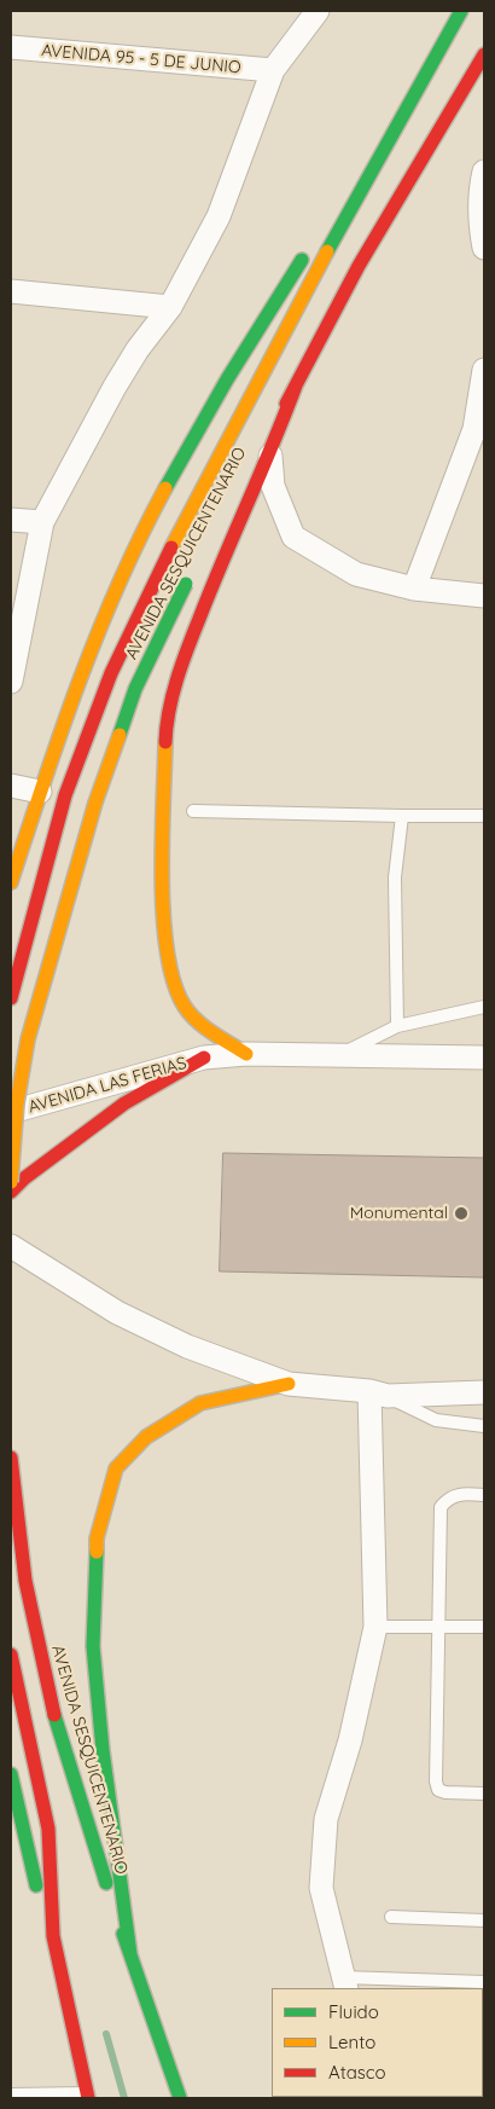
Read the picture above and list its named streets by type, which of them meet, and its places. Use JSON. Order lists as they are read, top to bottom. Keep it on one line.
{"streets":{"main road":["AVENIDA SESQUICENTENARIO"],"street":["AVENIDA 95 - 5 DE JUNIO","AVENIDA LAS FERIAS"]},"places":["Monumental"],"legend":["Fluido","Lento","Atasco"]}
